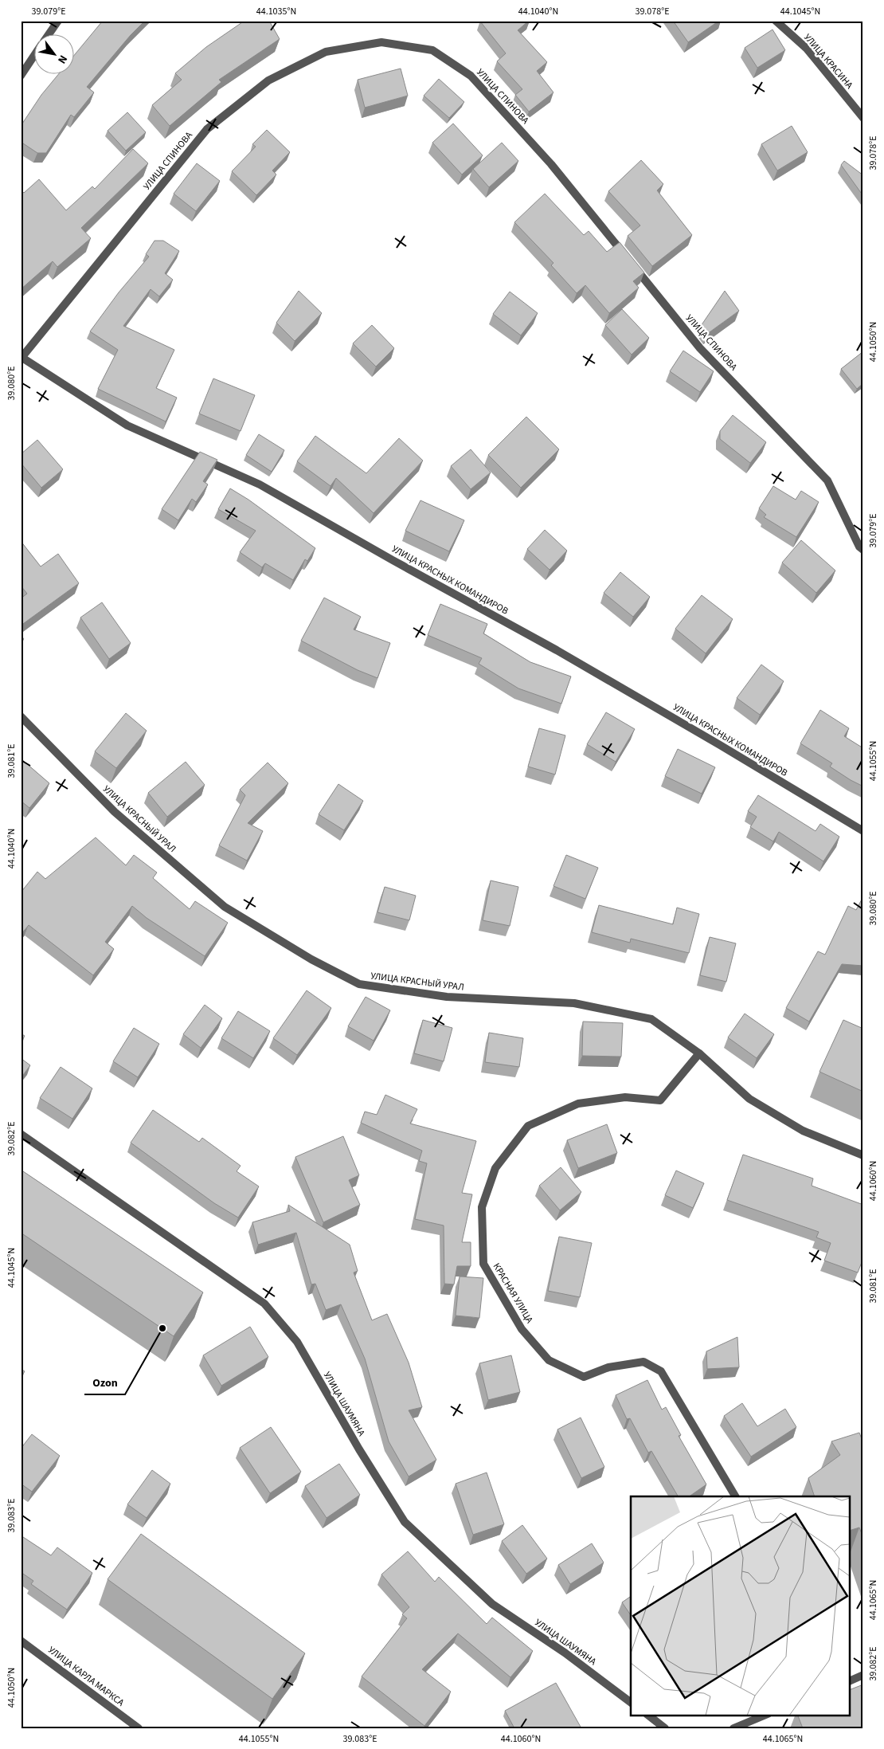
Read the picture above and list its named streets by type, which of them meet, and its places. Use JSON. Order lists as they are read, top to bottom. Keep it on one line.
{"streets":{"street":["УЛИЦА КРАСИНА","УЛИЦА СПИНОВА","УЛИЦА КРАСНЫХ КОМАНДИРОВ","УЛИЦА КРАСНЫЙ УРАЛ","КРАСНАЯ УЛИЦА","УЛИЦА ШАУМЯНА","УЛИЦА КАРЛА МАРКСА"]},"crossings":[["УЛИЦА СПИНОВА","УЛИЦА КРАСНЫХ КОМАНДИРОВ"],["УЛИЦА КРАСНЫЙ УРАЛ","КРАСНАЯ УЛИЦА"]],"places":["Ozon"],"north":"bottom right","coordinates":["39.079°E","44.1035°N","44.1040°N","39.078°E","44.1045°N","44.1050°N","39.080°E","39.081°E","44.1055°N","39.082°E","44.1060°N","39.083°E","44.1065°N"]}
